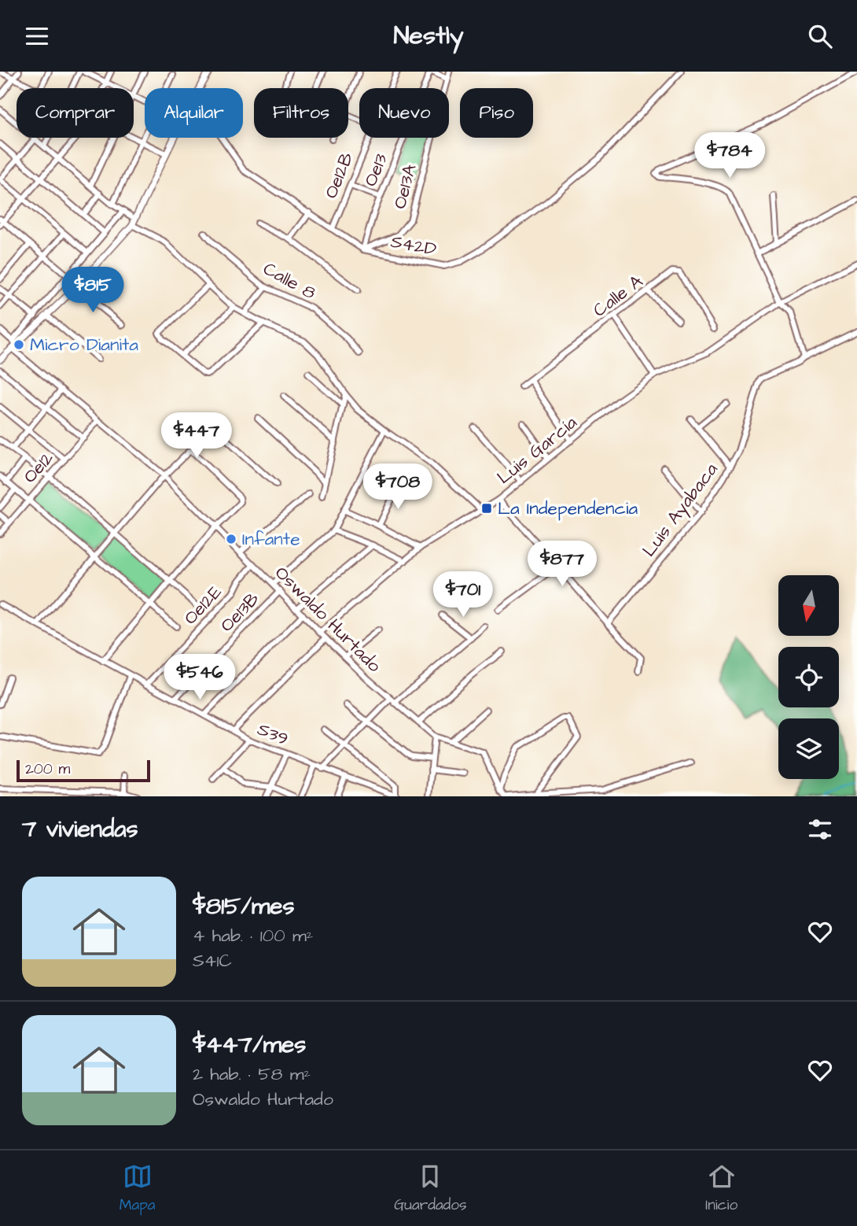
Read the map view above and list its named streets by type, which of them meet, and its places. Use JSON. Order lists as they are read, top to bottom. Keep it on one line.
{"streets":{"street":["Oe13","Oe12B","Oe13A","S42D","Calle 8","Calle A","Luis García","Oe12","Luis Ayabaca","Oe12E","Oe13B","Oswaldo Hurtado","S39"]},"crossings":[["Oe13","Oe13A"],["Oe13","S42D"],["Oe12B","S42D"],["Oe13A","S42D"],["Luis García","Oswaldo Hurtado"],["Oe12","Oswaldo Hurtado"],["Oe12E","Oswaldo Hurtado"],["Oe12E","S39"],["Oe13B","Oswaldo Hurtado"],["Oe13B","S39"]],"places":{"other":["Micro Dianita","Infante"],"transit":["La Independencia"]},"scale_bar":"200 m","north":"bottom","page":{"header":"Nestly","chip":["Comprar","Alquilar","Filtros","Nuevo","Piso"],"price":["$784","$815","$447","$708","$877","$701","$546"],"scale":"200 m","heading":"7 viviendas","list":[{"name":"$815/mes","note":"4 hab. · 100 m² · S41C"},{"name":"$447/mes","note":"2 hab. · 58 m² · Oswaldo Hurtado"}],"tabs":["Mapa","Guardados","Inicio"]}}
